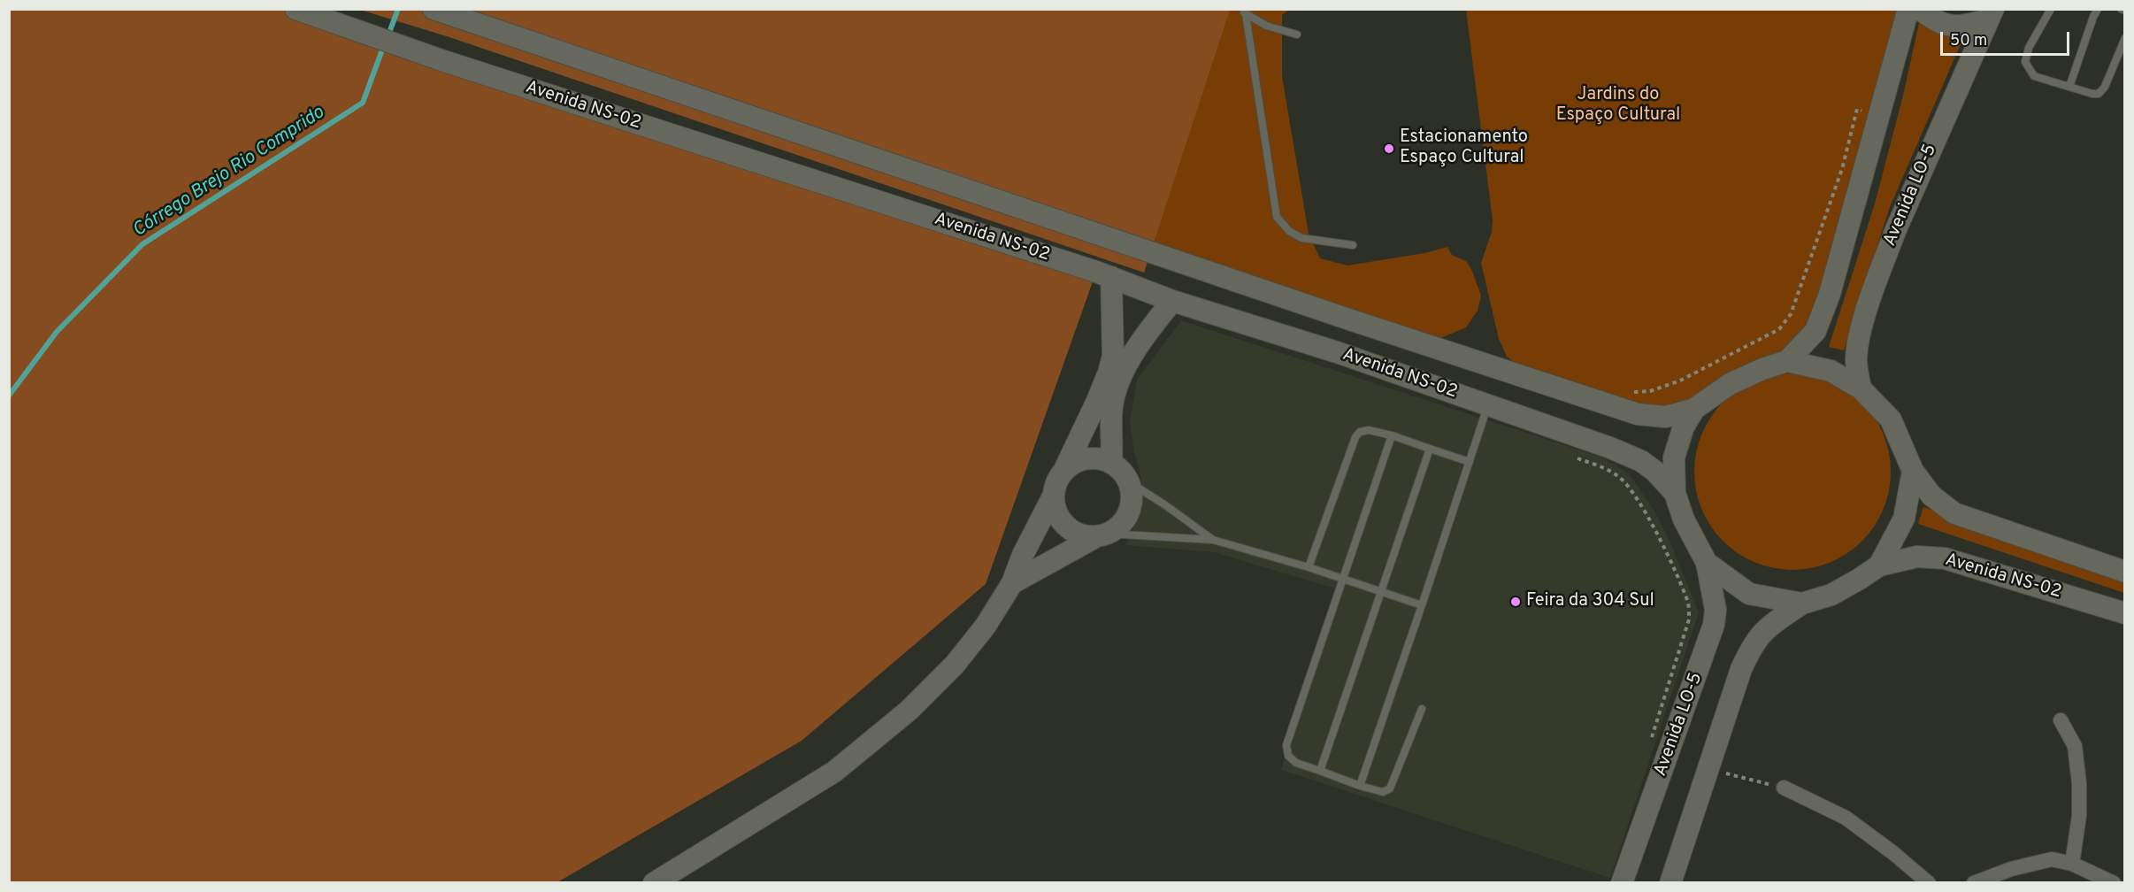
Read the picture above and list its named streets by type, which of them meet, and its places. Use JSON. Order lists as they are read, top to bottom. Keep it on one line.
{"streets":{"street":["Avenida NS-02","Avenida LO-5"]},"water":["Córrego Brejo Rio Comprido"],"parks":["Jardins do Espaço Cultural"],"places":["Estacionamento Espaço Cultural","Feira da 304 Sul"],"scale_bar":"50 m"}
